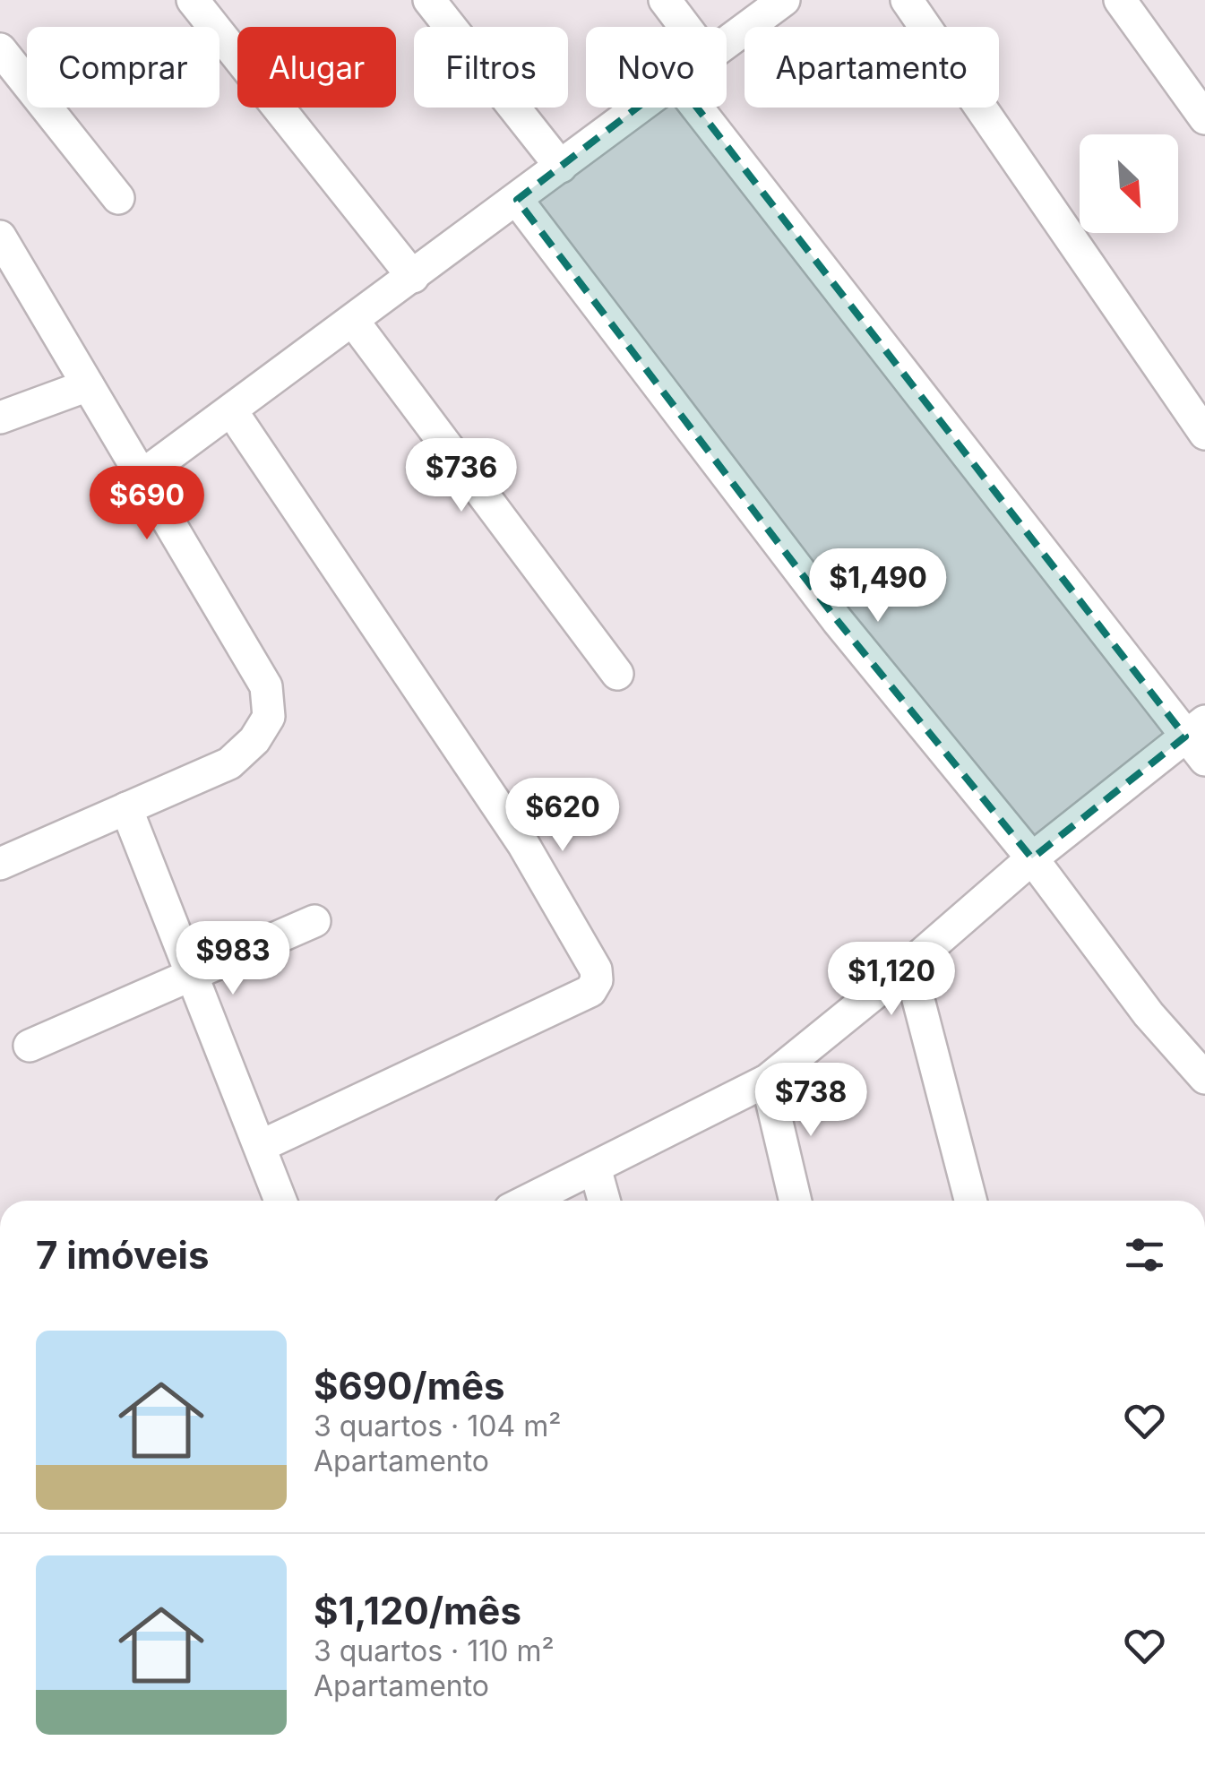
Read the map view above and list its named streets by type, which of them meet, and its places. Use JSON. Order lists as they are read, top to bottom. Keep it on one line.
{"north":"bottom right","page":{"chip":["Comprar","Alugar","Filtros","Novo","Apartamento"],"price":["$736","$690","$1,490","$620","$983","$1,120","$738"],"heading":"7 imóveis","list":[{"name":"$690/mês","note":"3 quartos · 104 m² · Apartamento"},{"name":"$1,120/mês","note":"3 quartos · 110 m² · Apartamento"}]}}
